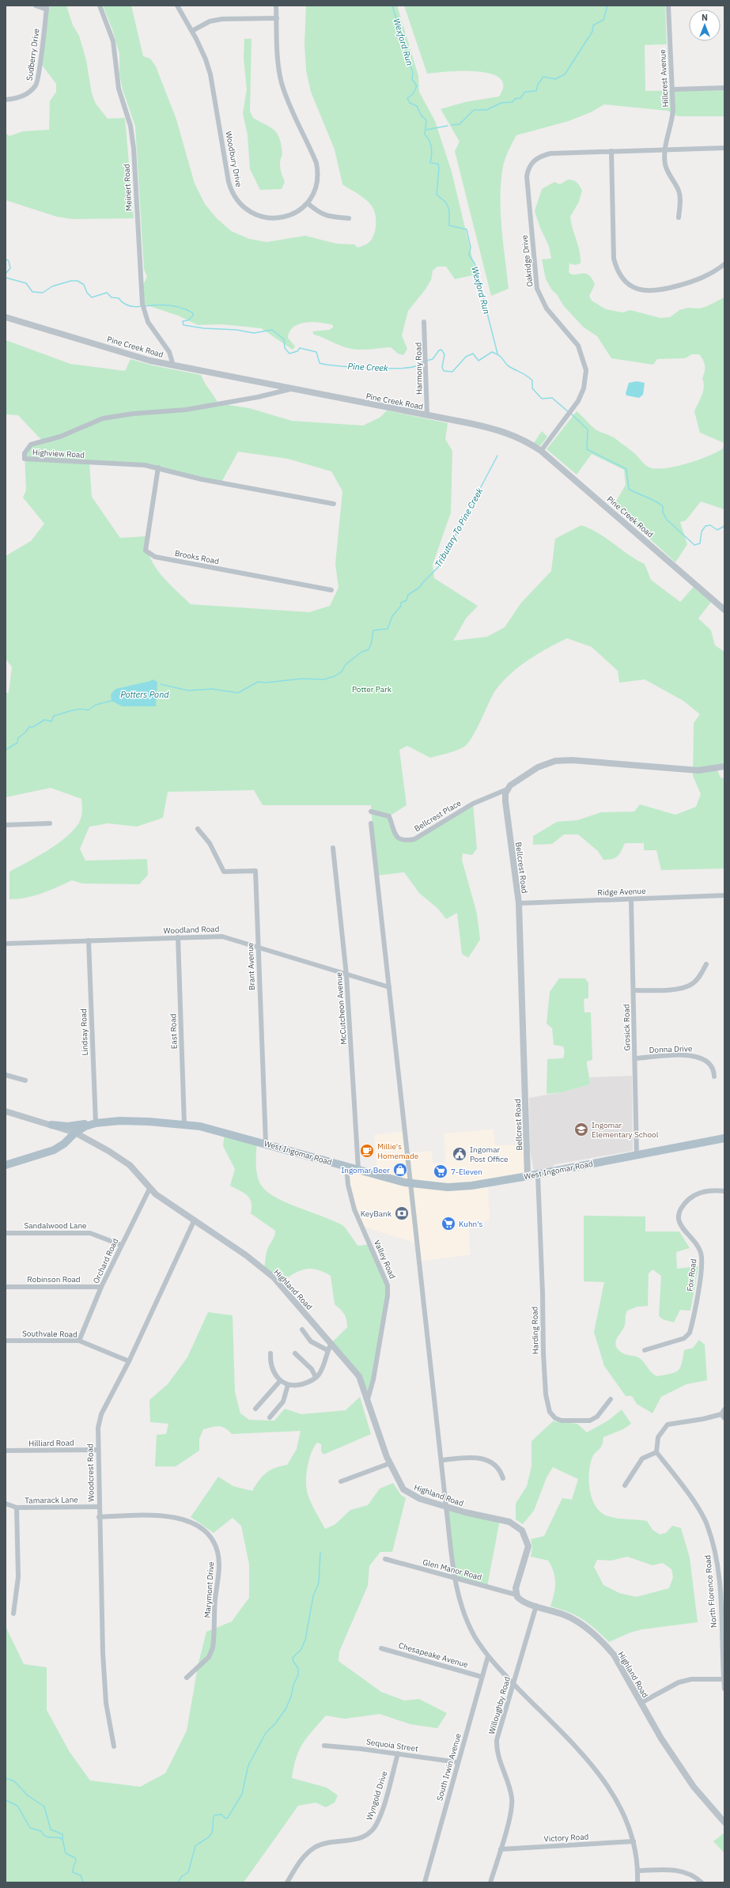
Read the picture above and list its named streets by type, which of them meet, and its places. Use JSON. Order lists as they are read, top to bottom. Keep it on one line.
{"streets":{"main road":["West Ingomar Road"],"street":["Sudberry Drive","Hillcrest Avenue","Woodbury Drive","Meinert Road","Oakridge Drive","Pine Creek Road","Harmony Road","Highview Road","Brooks Road","Bellcrest Place","Bellcrest Road","Ridge Avenue","Woodland Road","Brant Avenue","McCutcheon Avenue","Grosick Road","East Road","Lindsay Road","Donna Drive","Sandalwood Lane","Valley Road","Orchard Road","Fox Road","Robinson Road","Highland Road","Harding Road","Southvale Road","Hilliard Road","Woodcrest Road","Tamarack Lane","Glen Manor Road","Marymont Drive","North Florence Road","Chesapeake Avenue","Willoughby Road","Sequoia Street","South Irwin Avenue","Wyngold Drive","Victory Road"]},"crossings":[["Hillcrest Avenue","Oakridge Drive"],["Meinert Road","Pine Creek Road"],["Oakridge Drive","Pine Creek Road"],["Pine Creek Road","Harmony Road"],["Pine Creek Road","Highview Road"],["Highview Road","Brooks Road"],["Bellcrest Place","Bellcrest Road"],["Bellcrest Road","Ridge Avenue"],["Bellcrest Road","West Ingomar Road"],["Ridge Avenue","Grosick Road"],["Woodland Road","Brant Avenue"],["Woodland Road","McCutcheon Avenue"],["Woodland Road","East Road"],["Woodland Road","Lindsay Road"],["Brant Avenue","West Ingomar Road"],["McCutcheon Avenue","West Ingomar Road"],["Grosick Road","Donna Drive"],["Grosick Road","West Ingomar Road"],["East Road","West Ingomar Road"],["Lindsay Road","West Ingomar Road"],["West Ingomar Road","Valley Road"],["West Ingomar Road","Highland Road"],["West Ingomar Road","Harding Road"],["Sandalwood Lane","Orchard Road"],["Valley Road","Highland Road"],["Orchard Road","Robinson Road"],["Orchard Road","Highland Road"],["Orchard Road","Southvale Road"],["Highland Road","Woodcrest Road"],["Highland Road","Glen Manor Road"],["Highland Road","Willoughby Road"],["Southvale Road","Woodcrest Road"],["Hilliard Road","Woodcrest Road"],["Woodcrest Road","Tamarack Lane"],["Woodcrest Road","Marymont Drive"],["Chesapeake Avenue","South Irwin Avenue"],["Willoughby Road","Victory Road"],["Sequoia Street","South Irwin Avenue"],["Sequoia Street","Wyngold Drive"]],"water":["Wexford Run","Pine Creek","Tributary To Pine Creek","Potters Pond"],"parks":["Potter Park"],"places":{"school or university":["Ingomar Elementary School"],"cafe":["Millie's Homemade"],"public building":["Ingomar Post Office"],"shop":["Ingomar Beer"],"supermarket":["7-Eleven","Kuhn's"],"bank":["KeyBank"]},"north":"top"}
